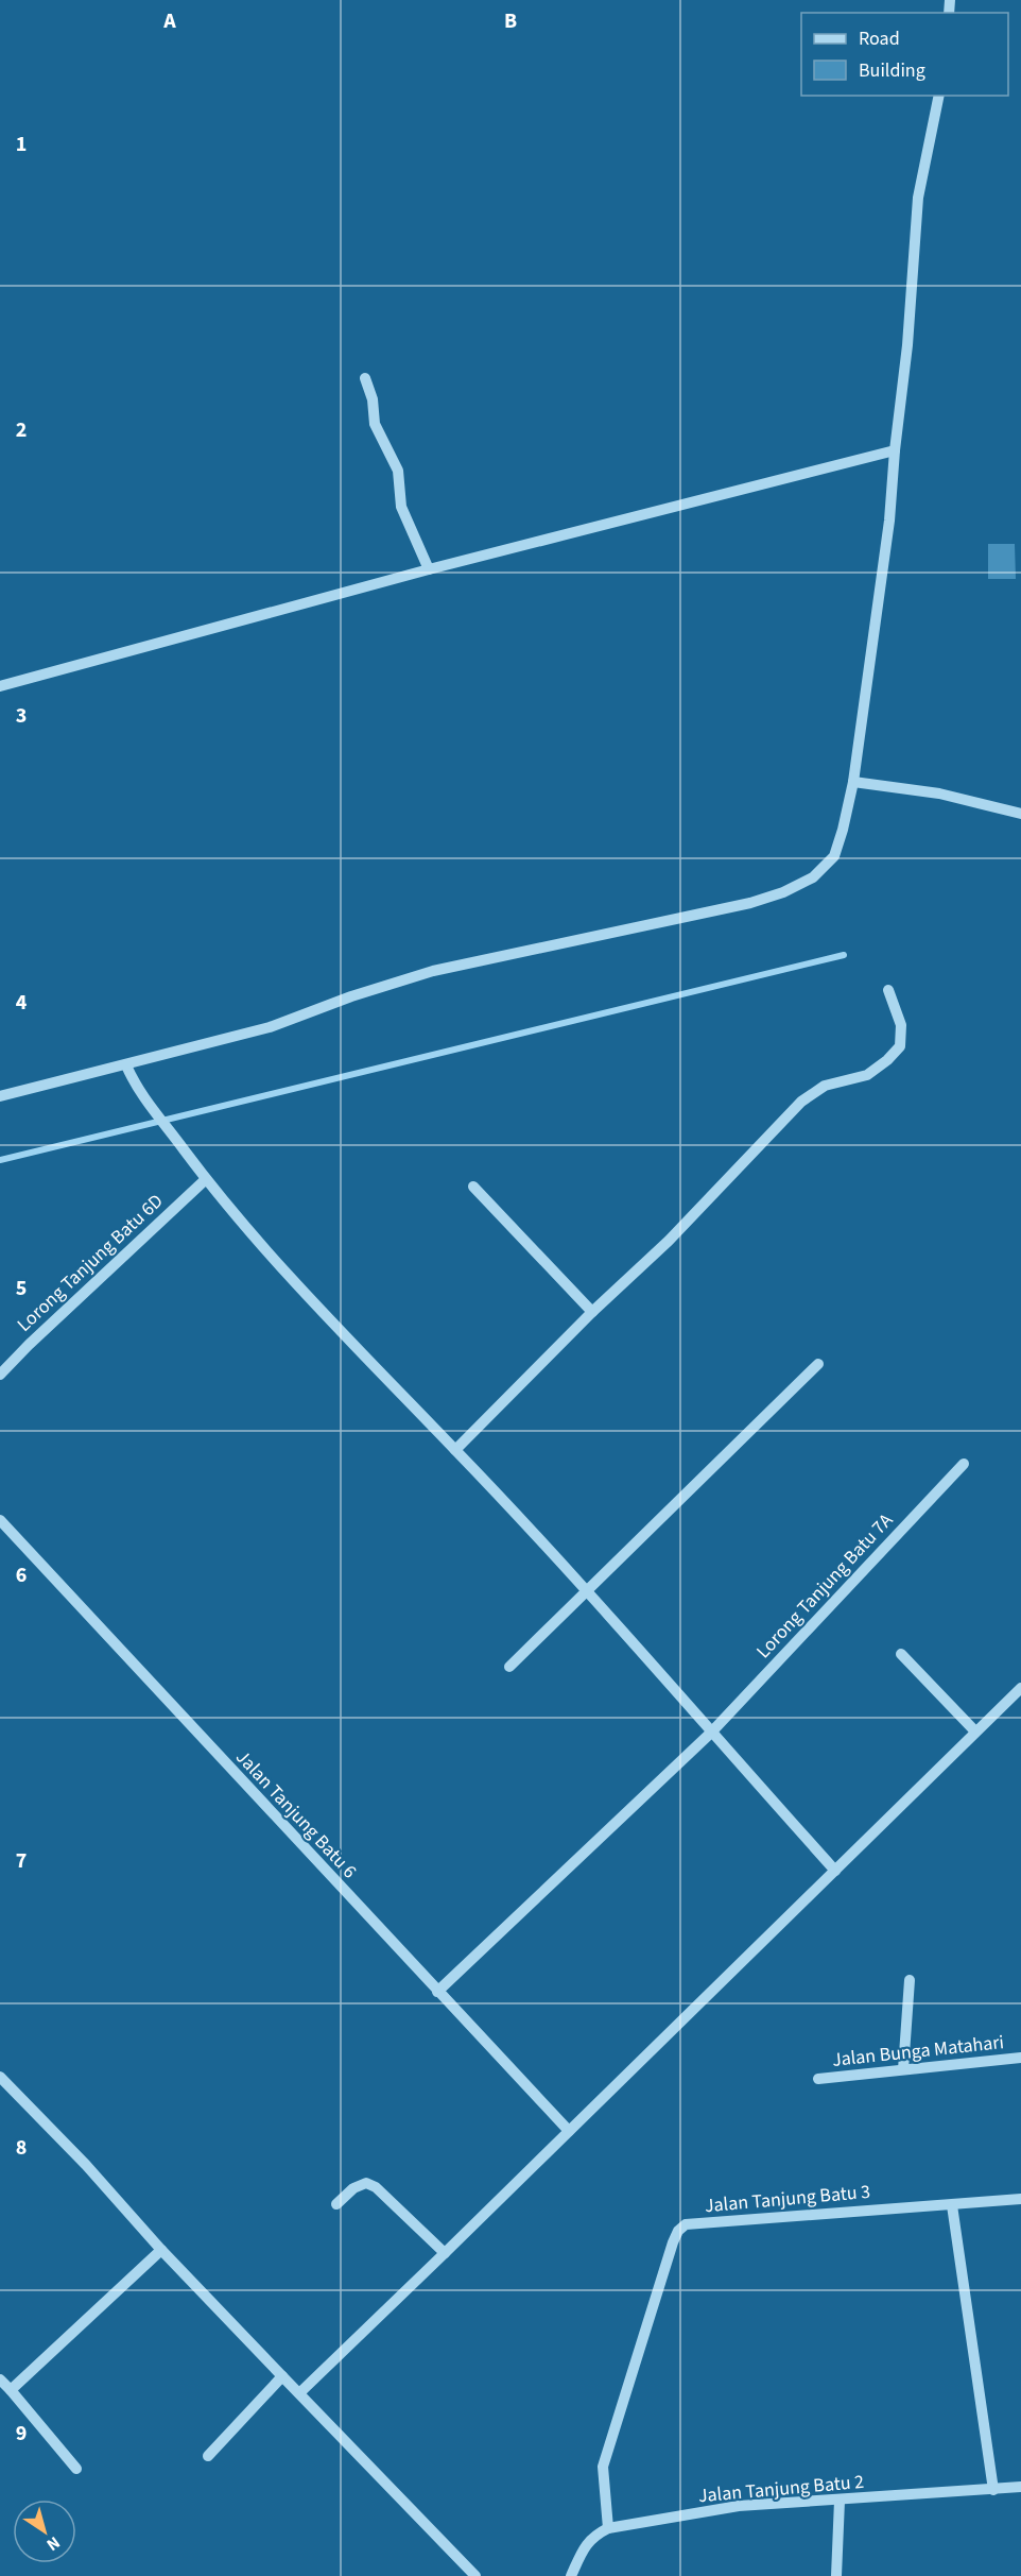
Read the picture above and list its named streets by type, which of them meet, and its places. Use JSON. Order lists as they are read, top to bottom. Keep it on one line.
{"streets":{"street":["Lorong Tanjung Batu 6D","Lorong Tanjung Batu 7A","Jalan Tanjung Batu 6","Jalan Bunga Matahari","Jalan Tanjung Batu 3","Jalan Tanjung Batu 2"]},"crossings":[["Lorong Tanjung Batu 7A","Jalan Tanjung Batu 6"],["Jalan Tanjung Batu 3","Jalan Tanjung Batu 2"]],"legend":["Road","Building"],"north":"bottom right","grid":{"columns":["A","B"],"rows":["1","2","3","4","5","6","7","8","9"]}}
